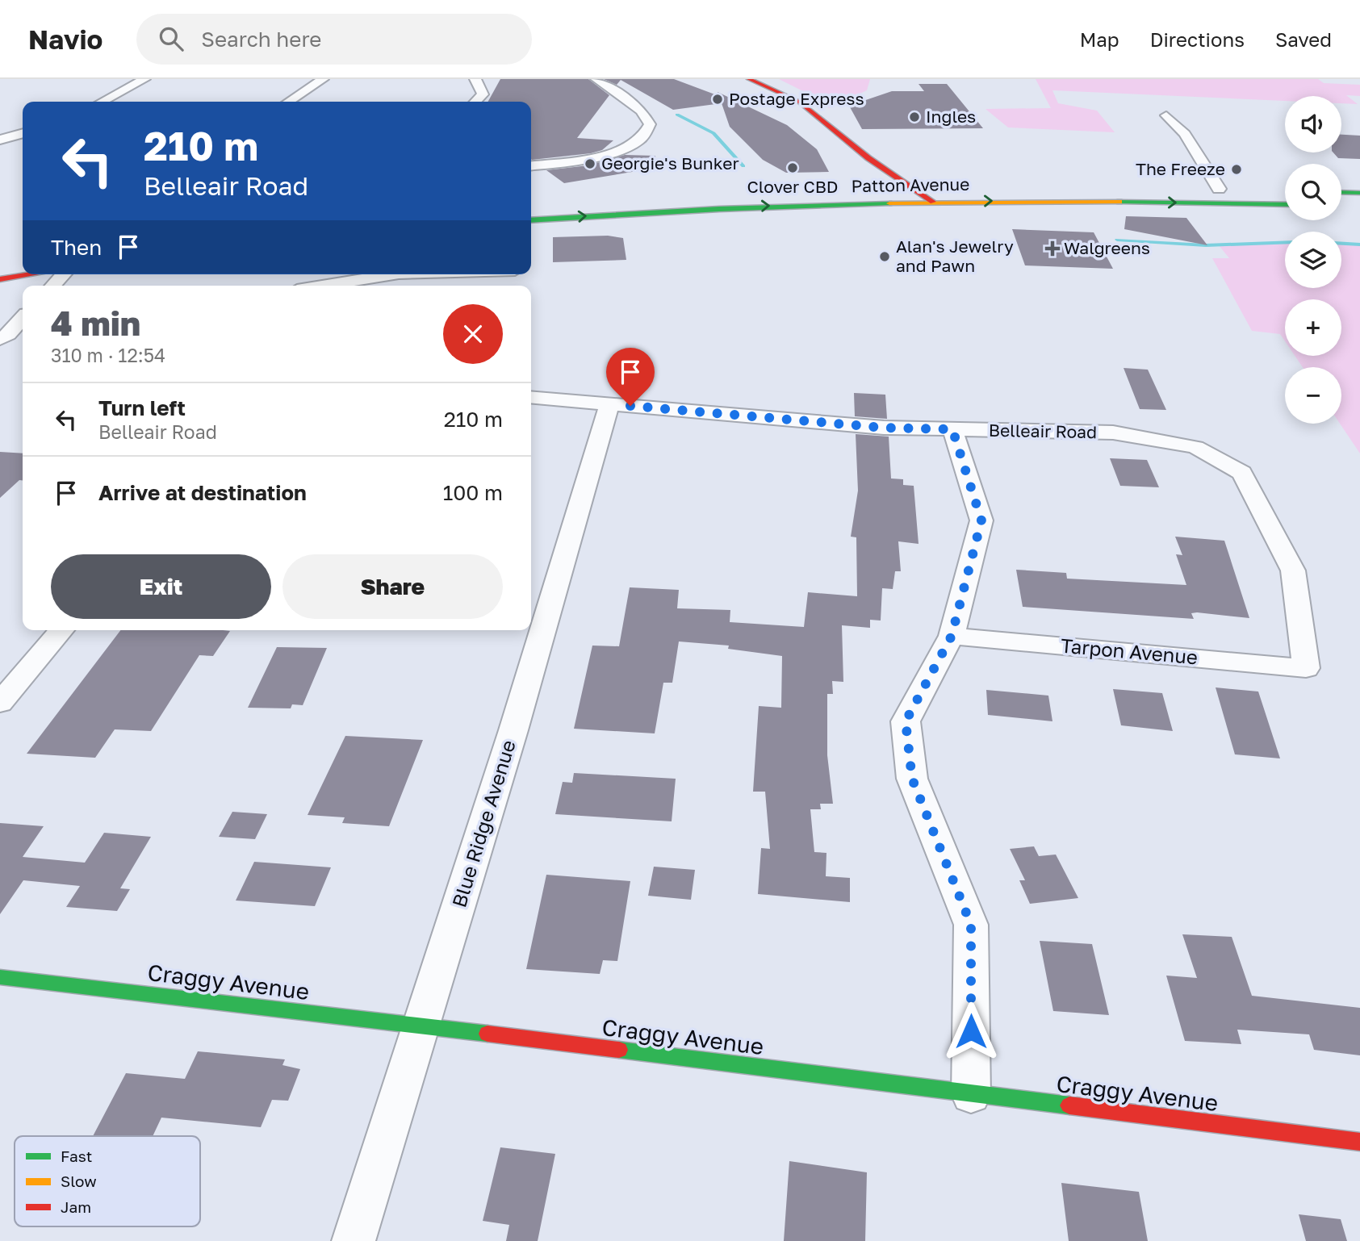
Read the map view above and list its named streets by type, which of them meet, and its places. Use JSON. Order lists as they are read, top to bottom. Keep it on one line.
{"streets":{"main road":["Patton Avenue","Craggy Avenue"],"street":["Belleair Road","Tarpon Avenue","Blue Ridge Avenue"]},"crossings":[["Belleair Road","Tarpon Avenue"],["Belleair Road","Blue Ridge Avenue"],["Blue Ridge Avenue","Craggy Avenue"]],"one_way":["Patton Avenue"],"places":{"other":["Postage Express","Ingles","Georgie's Bunker","Clover CBD","The Freeze","Alan's Jewelry and Pawn"],"health":["Walgreens"]},"legend":["Fast","Slow","Jam"],"page":{"header":"Navio","search":"Search here","nav":["Map","Directions","Saved"],"map_buttons":["+","−"],"turn":["210 m","Belleair Road"],"then":"Then","heading":["4 min","310 m · 12:54"],"list":[{"name":"Turn left","note":"Belleair Road","value":"210 m"},{"name":"Arrive at destination","value":"100 m"}],"buttons":["Exit","Share"]}}
